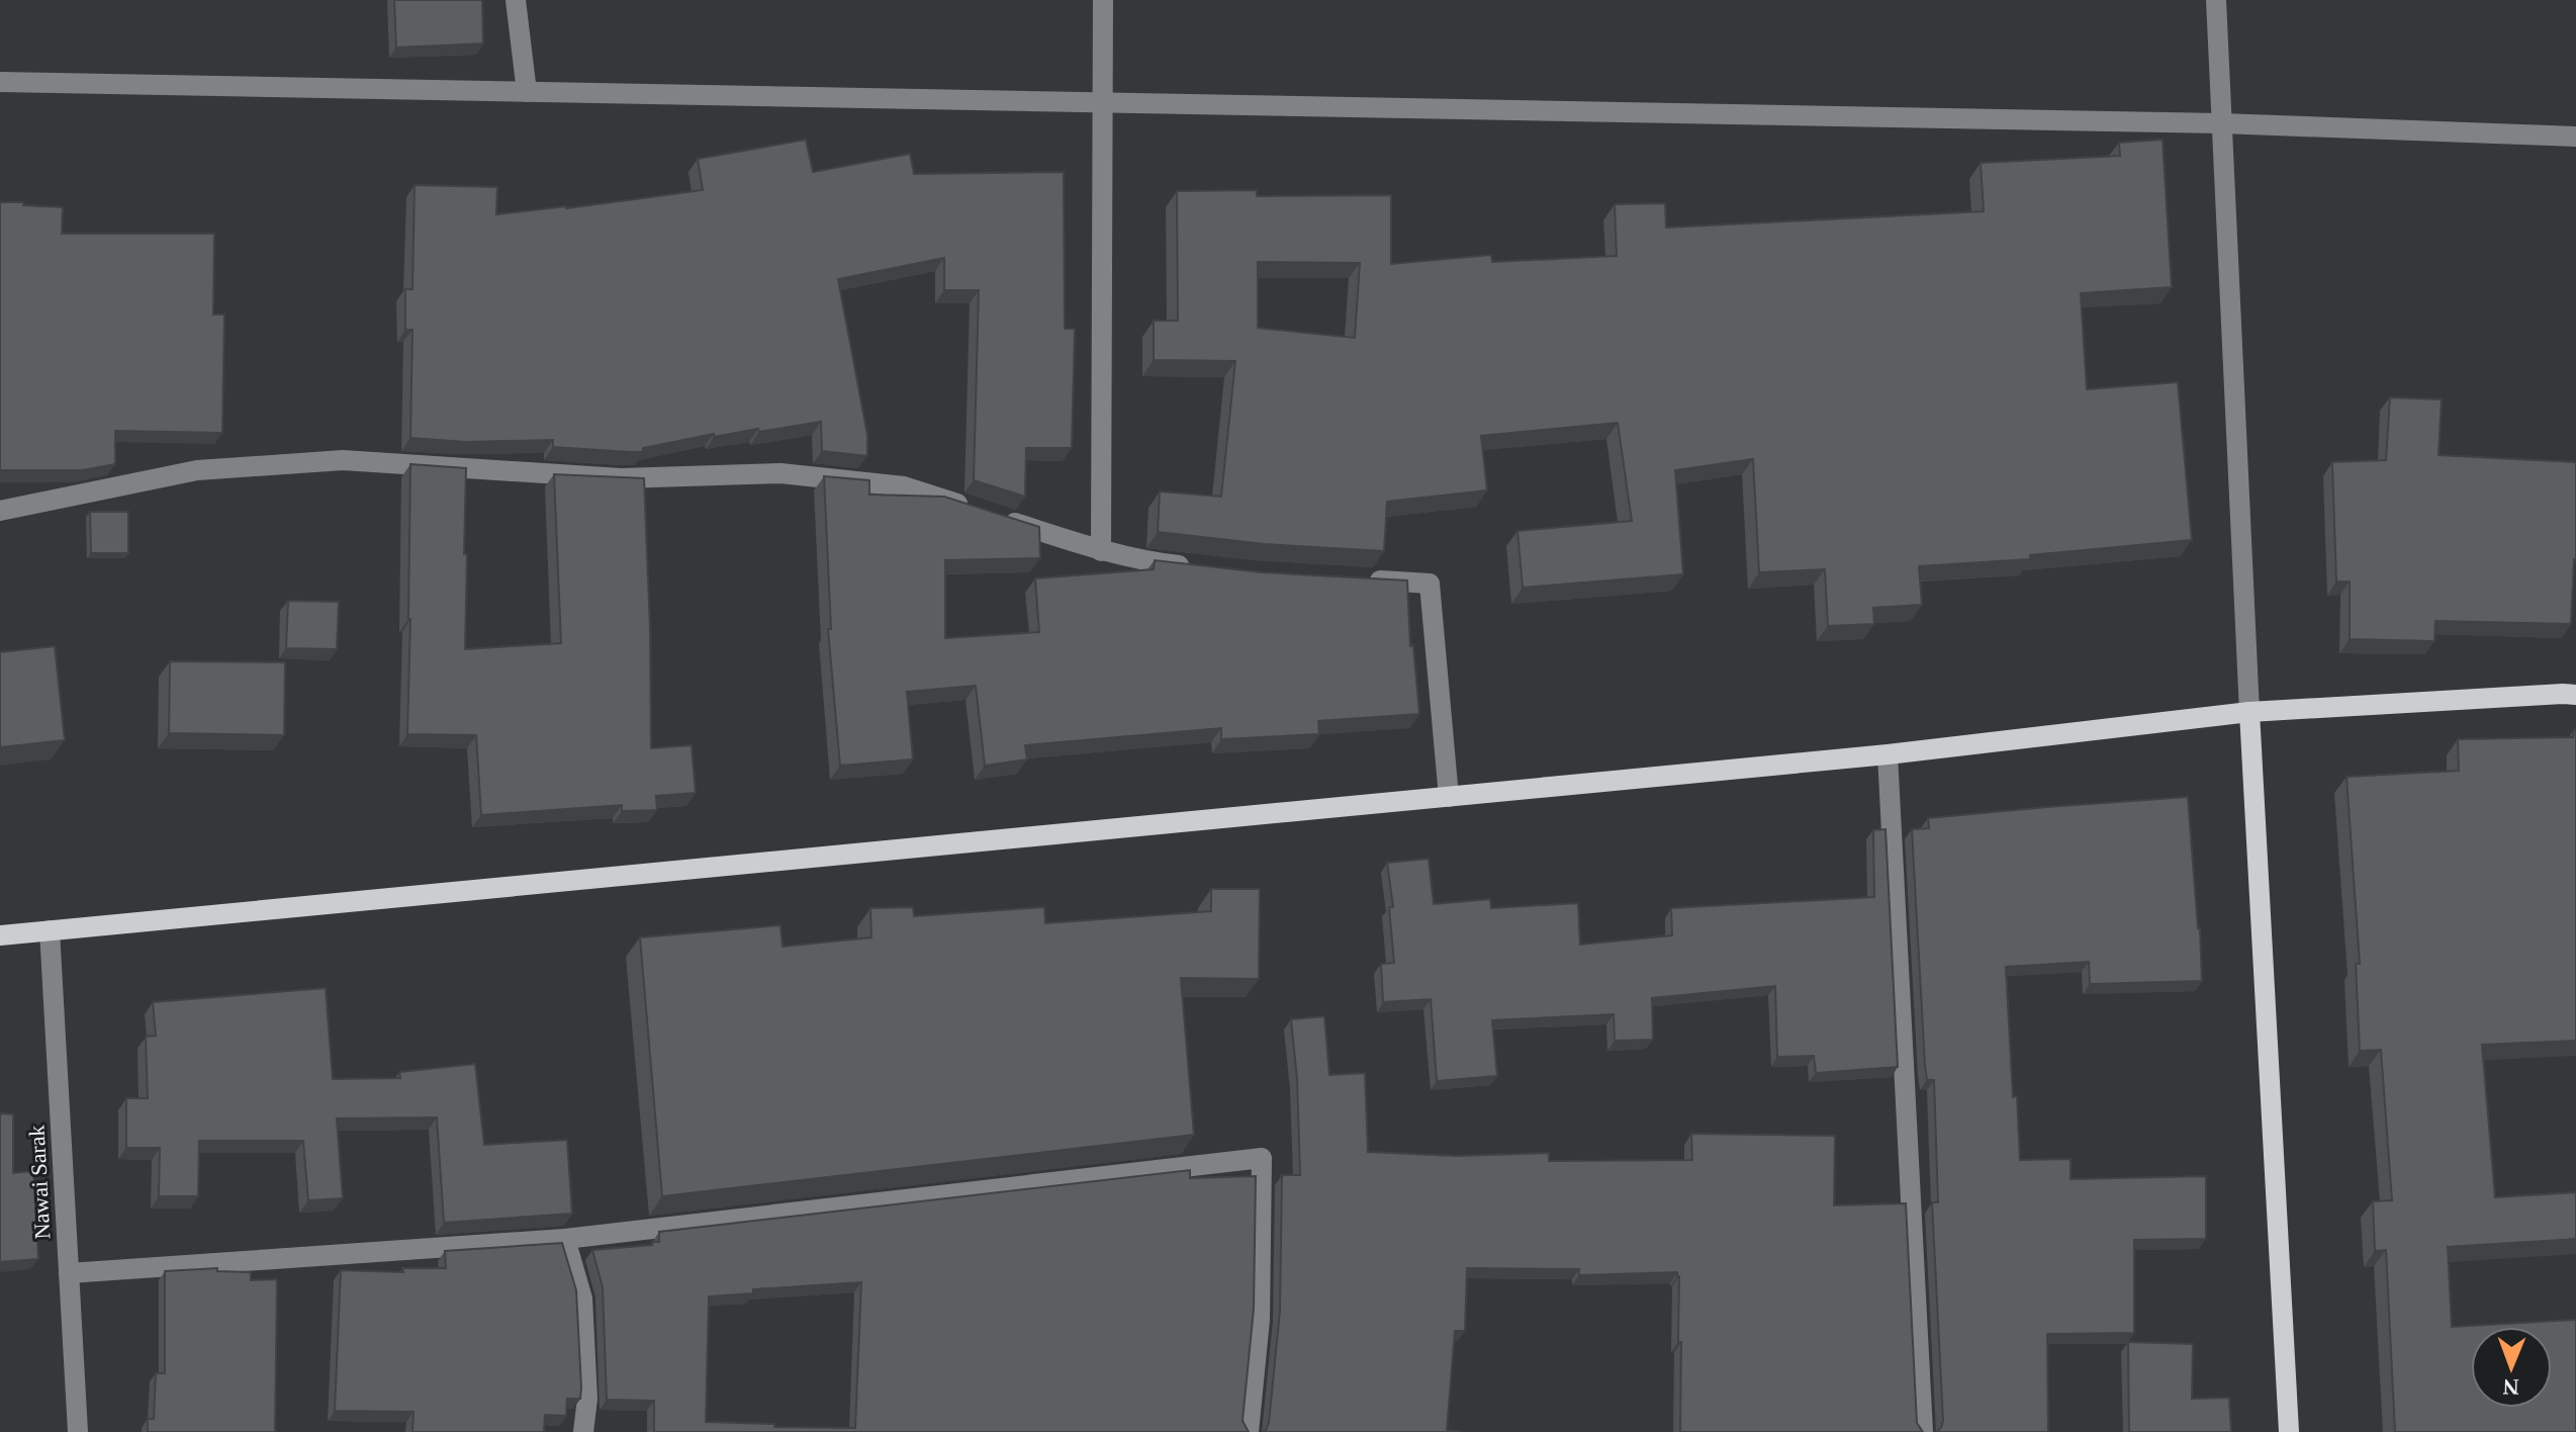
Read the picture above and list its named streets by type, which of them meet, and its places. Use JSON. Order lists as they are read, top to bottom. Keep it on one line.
{"streets":{"street":["Nawai Sarak"]},"north":"bottom"}
